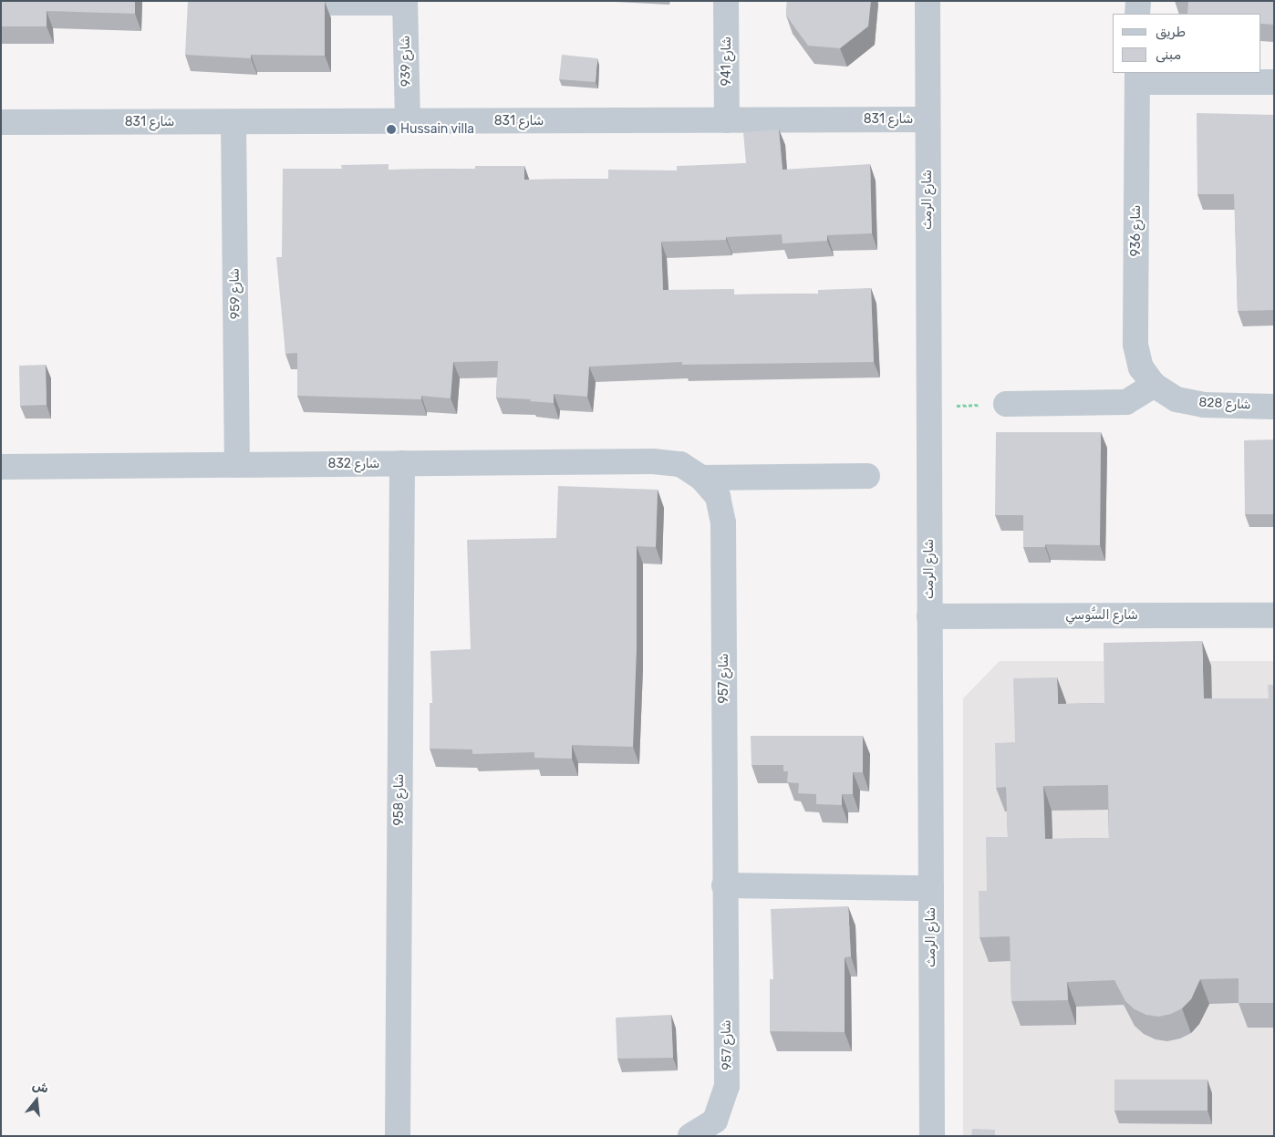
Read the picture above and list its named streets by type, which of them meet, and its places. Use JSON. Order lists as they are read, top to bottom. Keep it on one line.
{"streets":{"street":["شارع 939","شارع 941","شارع 831","شارع الرمث","شارع 936","شارع 959","شارع 828","شارع 832","شارع السُّوسي","شارع 957","شارع 958"]},"crossings":[["شارع 939","شارع 831"],["شارع 941","شارع 831"],["شارع 831","شارع الرمث"],["شارع 831","شارع 959"],["شارع الرمث","شارع السُّوسي"],["شارع 936","شارع 828"],["شارع 959","شارع 832"],["شارع 832","شارع 957"],["شارع 832","شارع 958"]],"places":["Hussain villa"],"legend":["طريق","مبنى"],"north":"top"}
